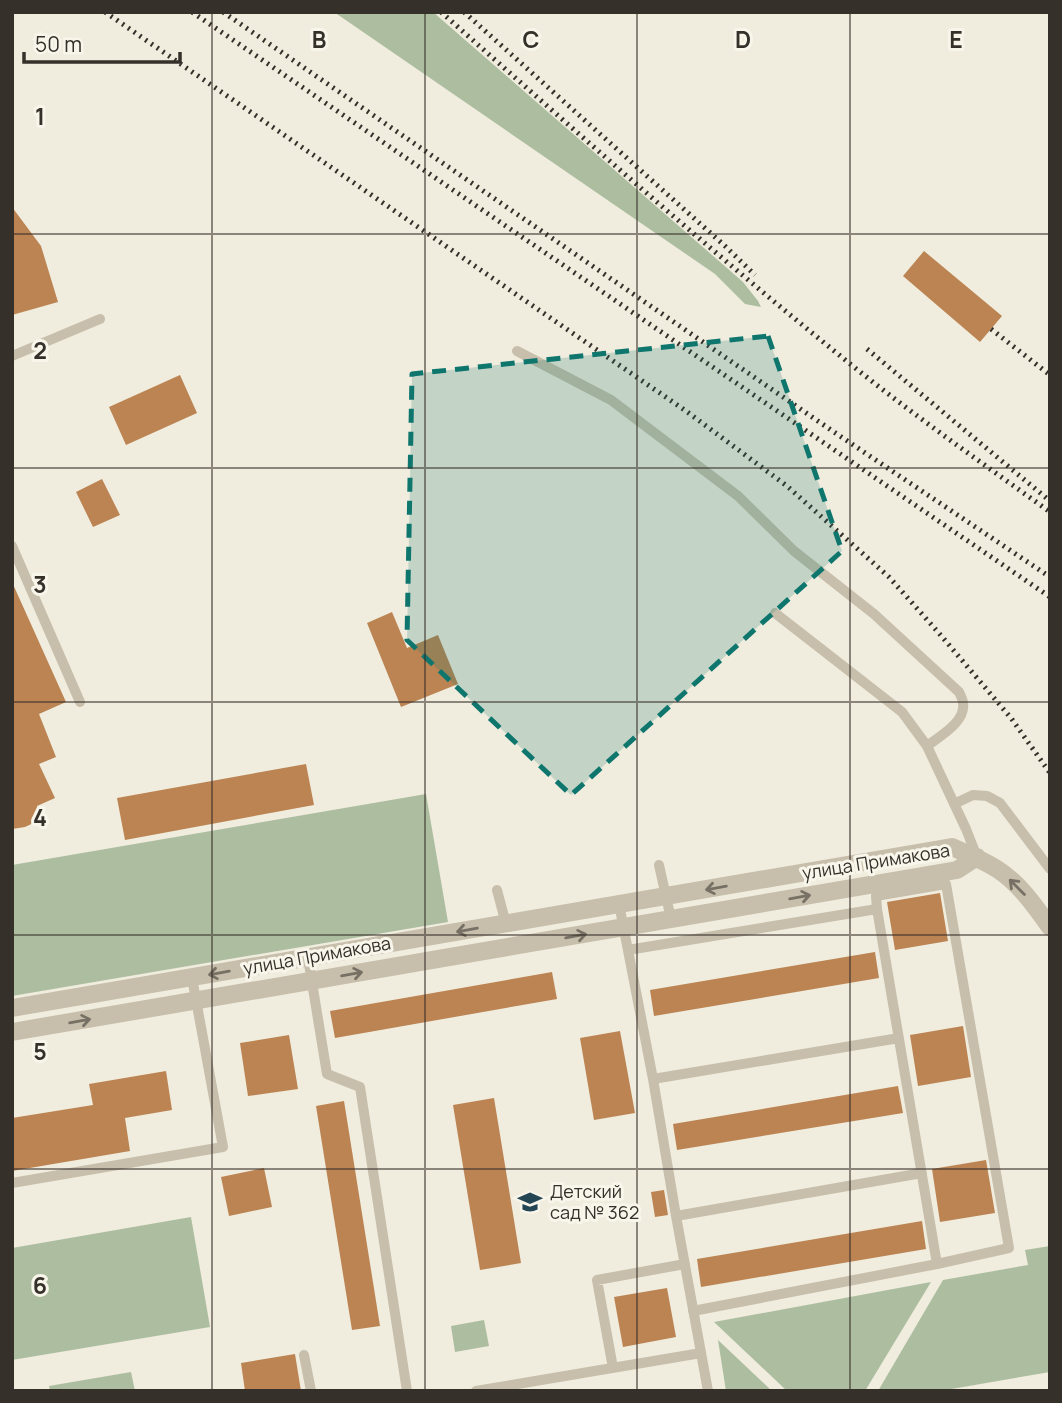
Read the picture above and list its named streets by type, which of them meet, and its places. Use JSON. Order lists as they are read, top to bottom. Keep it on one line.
{"streets":{"street":["улица Примакова"]},"places":{"school or university":["Детский сад № 362"]},"scale_bar":"50 m","grid":{"columns":["B","C","D","E"],"rows":["1","2","3","4","5","6"]}}
